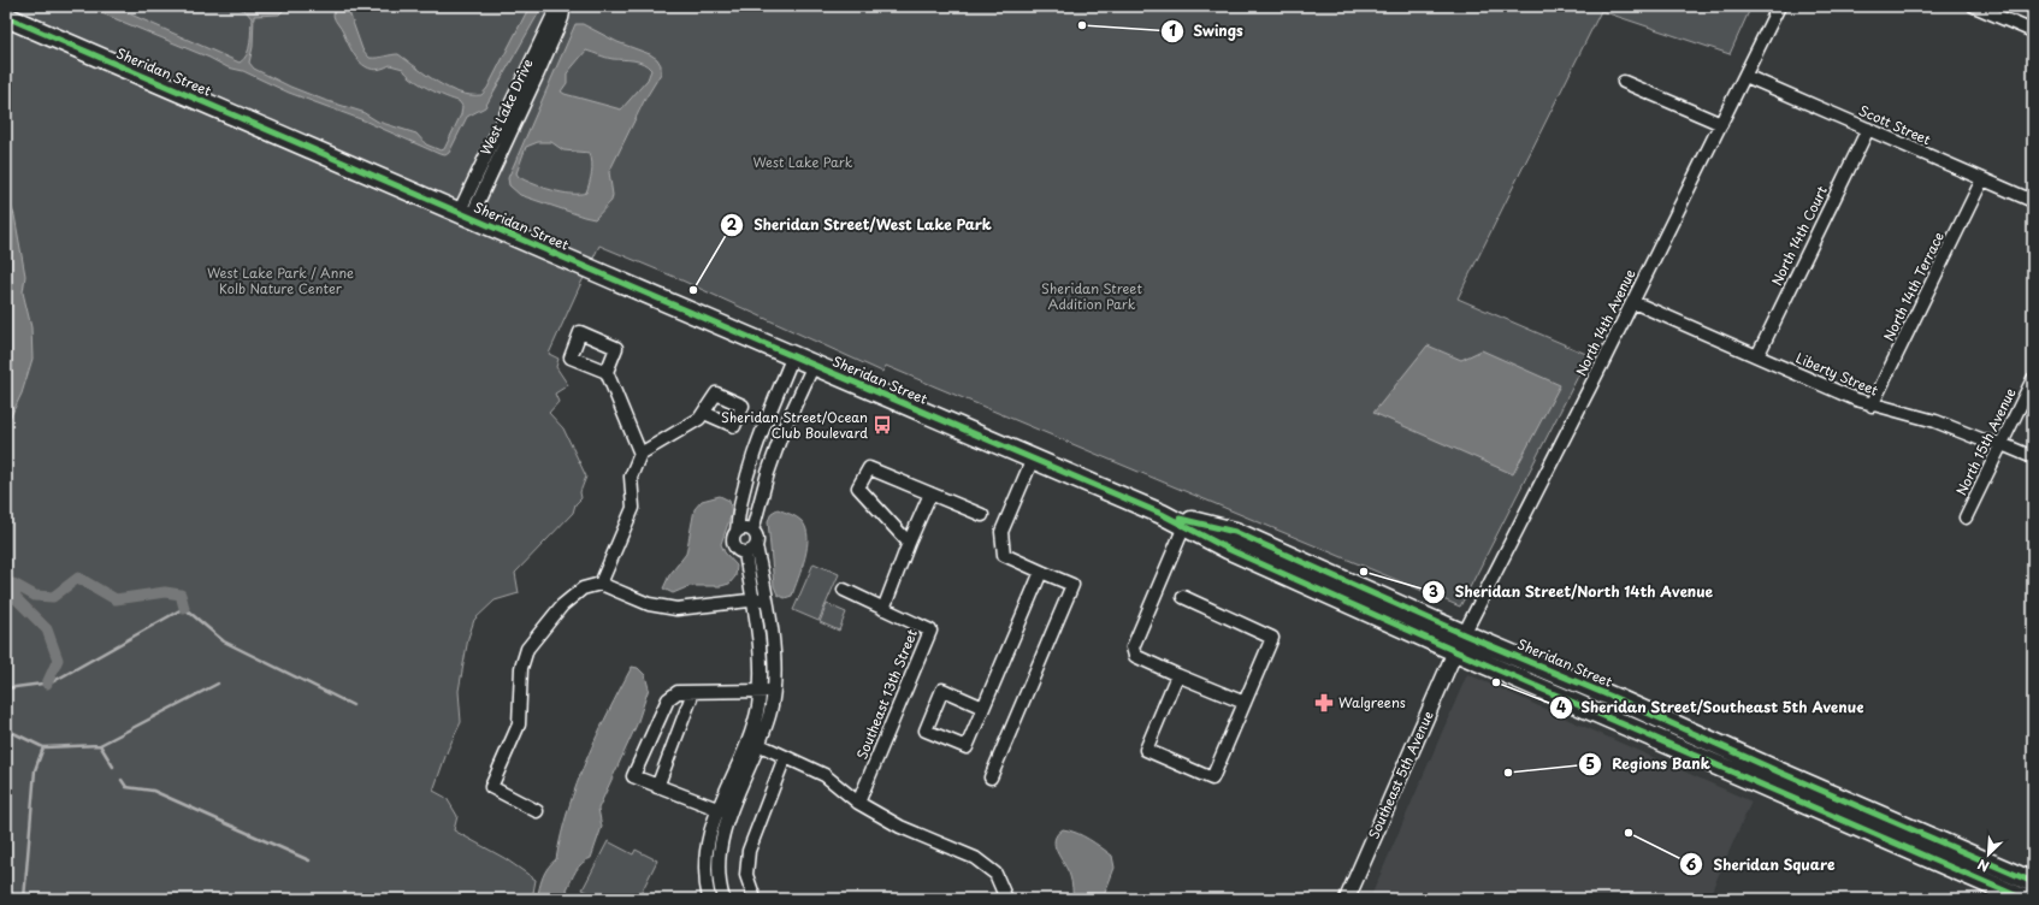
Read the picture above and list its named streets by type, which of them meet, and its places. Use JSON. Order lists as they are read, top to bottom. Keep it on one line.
{"streets":{"main road":["Sheridan Street"],"street":["West Lake Drive","Scott Street","North 14th Court","North 14th Terrace","North 14th Avenue","Liberty Street","North 15th Avenue","Southeast 13th Street","Southeast 5th Avenue"]},"crossings":[["Sheridan Street","West Lake Drive"],["Sheridan Street","North 14th Avenue"],["Sheridan Street","Southeast 5th Avenue"],["Scott Street","North 14th Court"],["Scott Street","North 14th Terrace"],["Scott Street","North 14th Avenue"],["North 14th Court","Liberty Street"],["North 14th Terrace","Liberty Street"],["North 14th Avenue","Liberty Street"],["North 14th Avenue","Southeast 5th Avenue"],["Liberty Street","North 15th Avenue"]],"parks":["West Lake Park","West Lake Park / Anne Kolb Nature Center","Sheridan Street Addition Park"],"places":{"other":["Swings","Sheridan Street/West Lake Park","Sheridan Street/North 14th Avenue","Sheridan Street/Southeast 5th Avenue","Regions Bank","Sheridan Square"],"bus stop":["Sheridan Street/Ocean Club Boulevard"],"pharmacy":["Walgreens"]},"north":"bottom left"}
